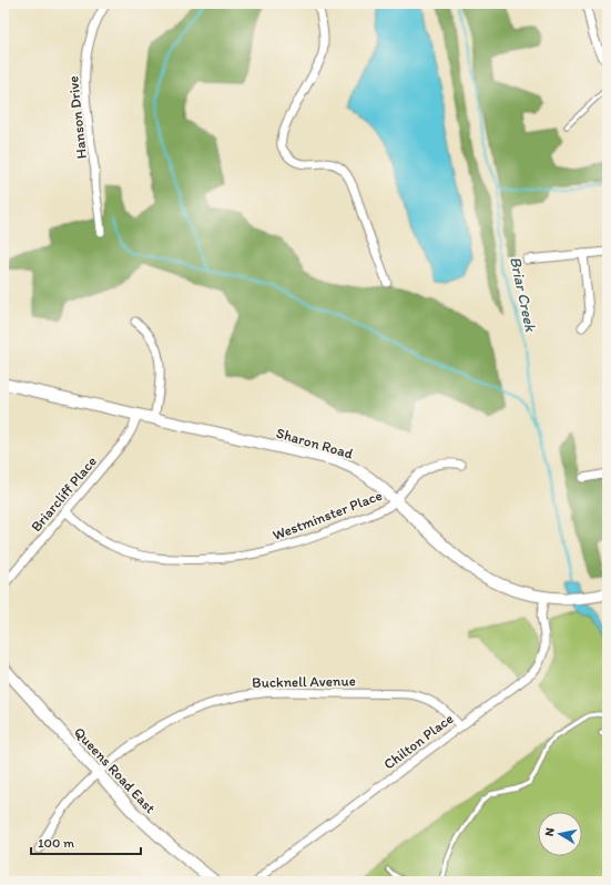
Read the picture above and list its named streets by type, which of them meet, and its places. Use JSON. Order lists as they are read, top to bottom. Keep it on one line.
{"streets":{"street":["Hanson Drive","Sharon Road","Briarcliff Place","Westminster Place","Bucknell Avenue","Chilton Place","Queens Road East"]},"crossings":[["Sharon Road","Briarcliff Place"],["Sharon Road","Westminster Place"],["Sharon Road","Chilton Place"],["Briarcliff Place","Westminster Place"],["Bucknell Avenue","Chilton Place"],["Bucknell Avenue","Queens Road East"]],"water":["Briar Creek"],"scale_bar":"100 m","north":"left"}
